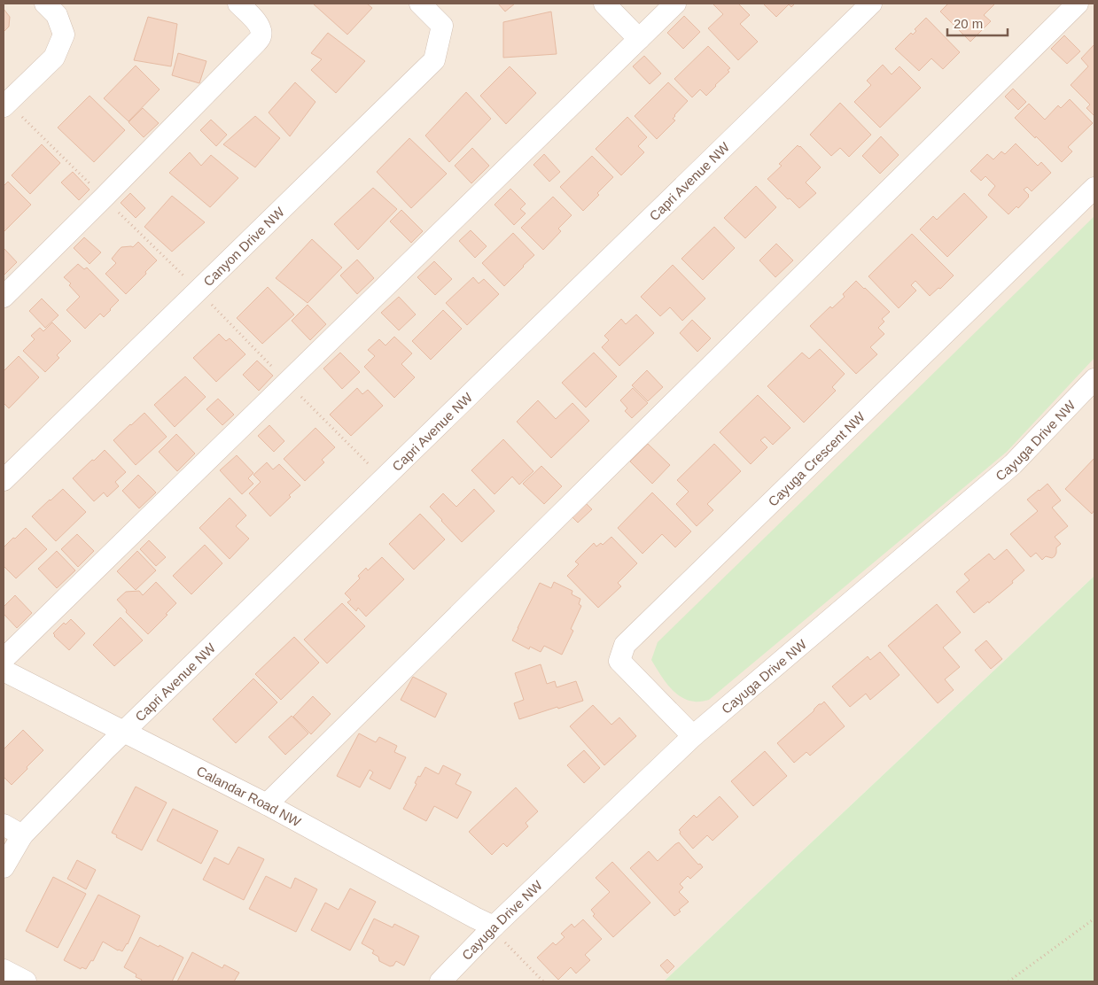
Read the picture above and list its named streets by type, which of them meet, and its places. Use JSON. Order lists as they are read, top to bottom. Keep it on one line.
{"streets":{"street":["Capri Avenue NW","Canyon Drive NW","Cayuga Drive NW","Cayuga Crescent NW","Calandar Road NW"]},"crossings":[["Capri Avenue NW","Calandar Road NW"],["Cayuga Drive NW","Cayuga Crescent NW"],["Cayuga Drive NW","Calandar Road NW"]],"scale_bar":"20 m"}
